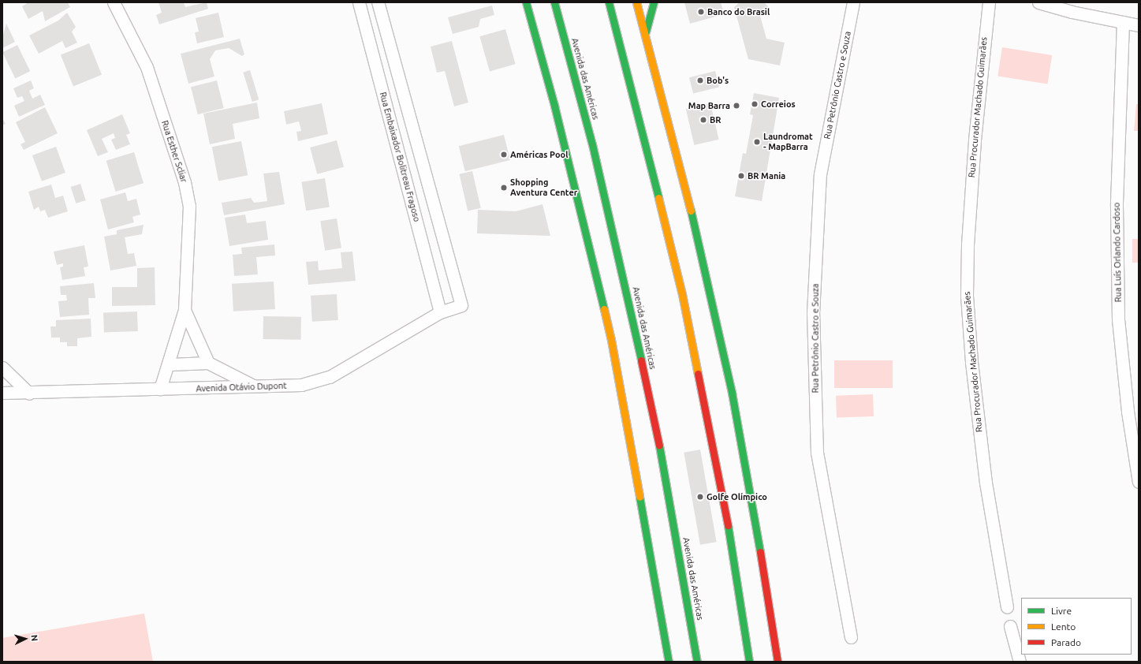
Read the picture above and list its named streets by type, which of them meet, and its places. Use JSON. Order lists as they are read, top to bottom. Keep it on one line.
{"streets":{"main road":["Avenida das Américas"],"street":["Rua Petrônio Castro e Souza","Rua Procurador Machado Guimarães","Rua Esther Scliar","Rua Embaixador Bolitreau Fragoso","Rua Luís Orlando Cardoso","Avenida Otávio Dupont"]},"crossings":[["Rua Esther Scliar","Avenida Otávio Dupont"],["Rua Embaixador Bolitreau Fragoso","Avenida Otávio Dupont"]],"places":["Banco do Brasil","Bob's","Correios","Map Barra","BR","Laundromat - MapBarra","Américas Pool","BR Mania","Shopping Aventura Center","Golfe Olímpico"],"legend":["Livre","Lento","Parado"],"north":"right"}
